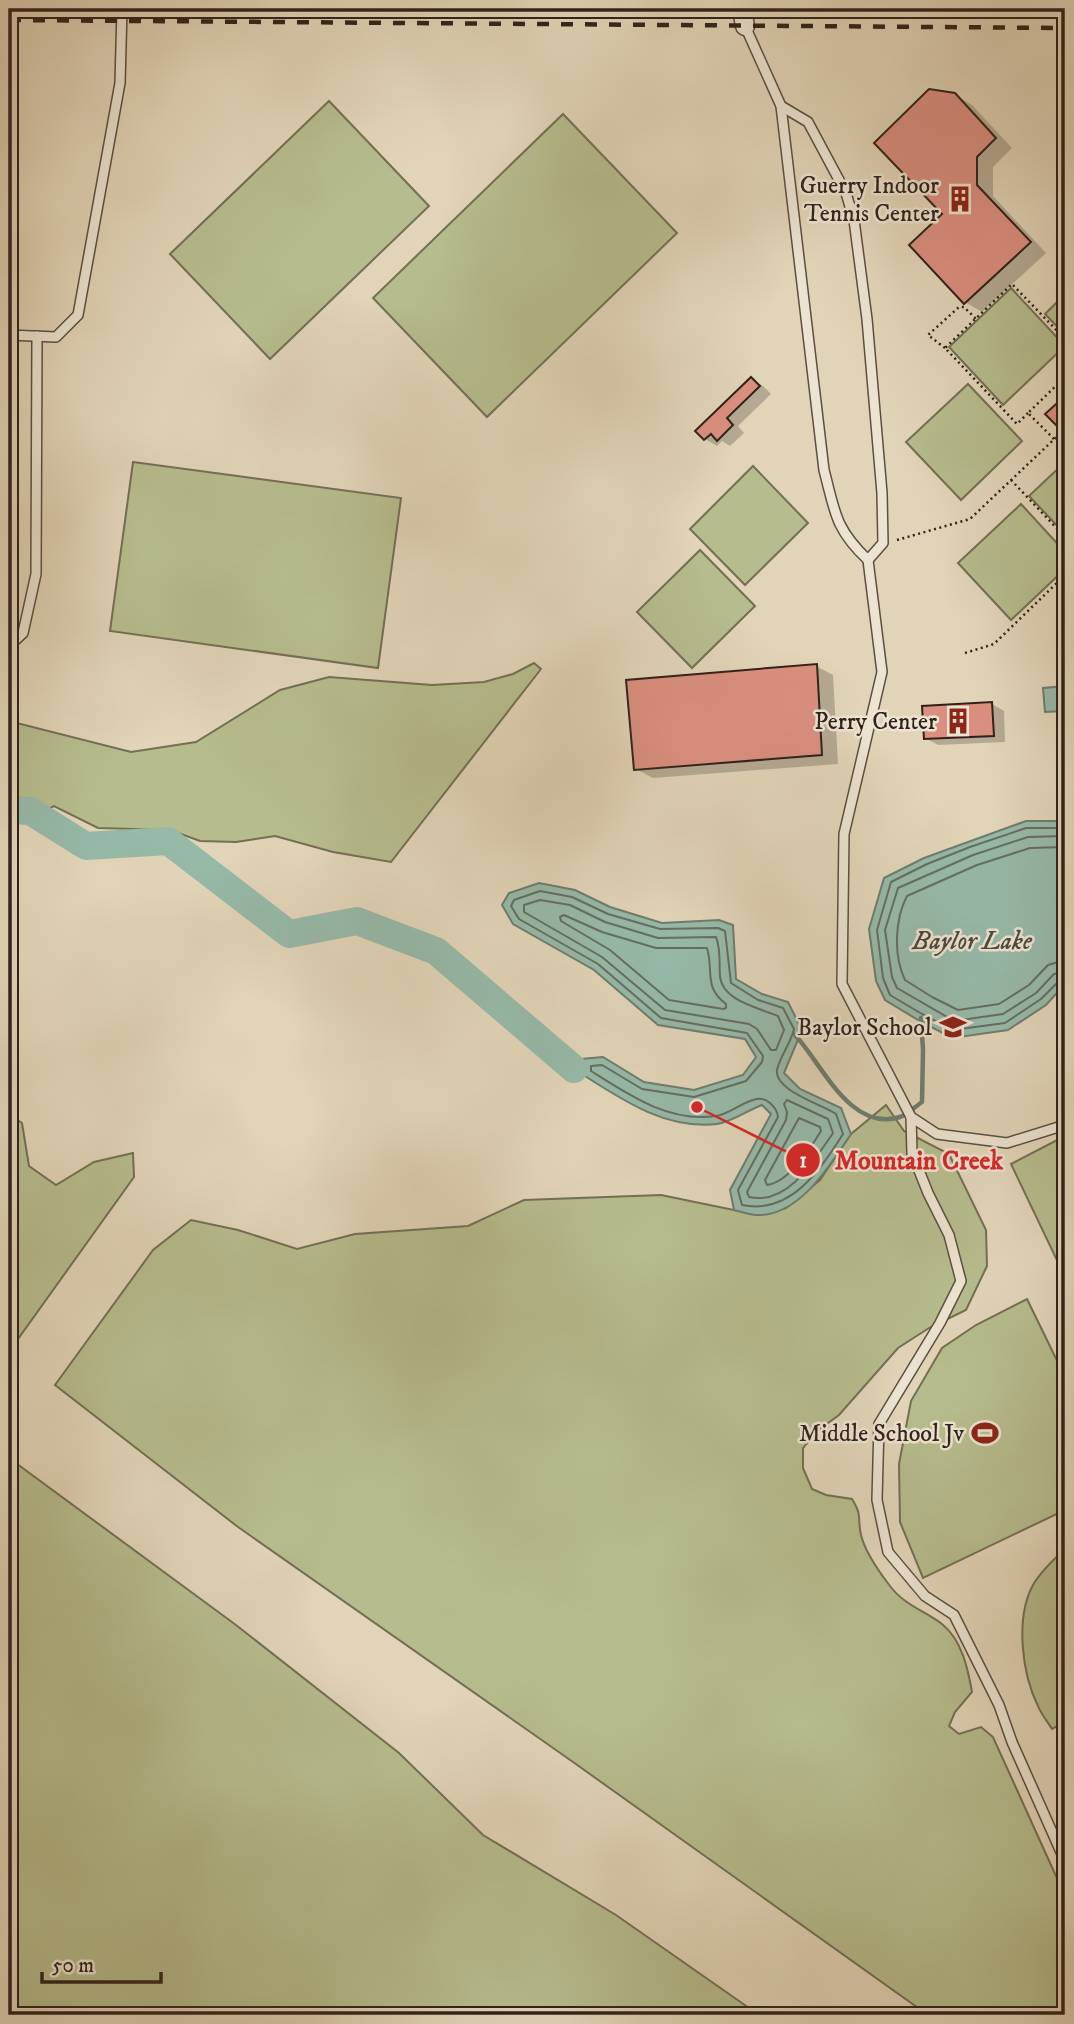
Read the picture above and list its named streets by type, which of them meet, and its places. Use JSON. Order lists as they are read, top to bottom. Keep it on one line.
{"water":["Baylor Lake"],"places":{"building":["Guerry Indoor Tennis Center","Perry Center"],"school or university":["Baylor School"],"other":["Mountain Creek"],"sports":["Middle School Jv"]},"scale_bar":"50 m"}
